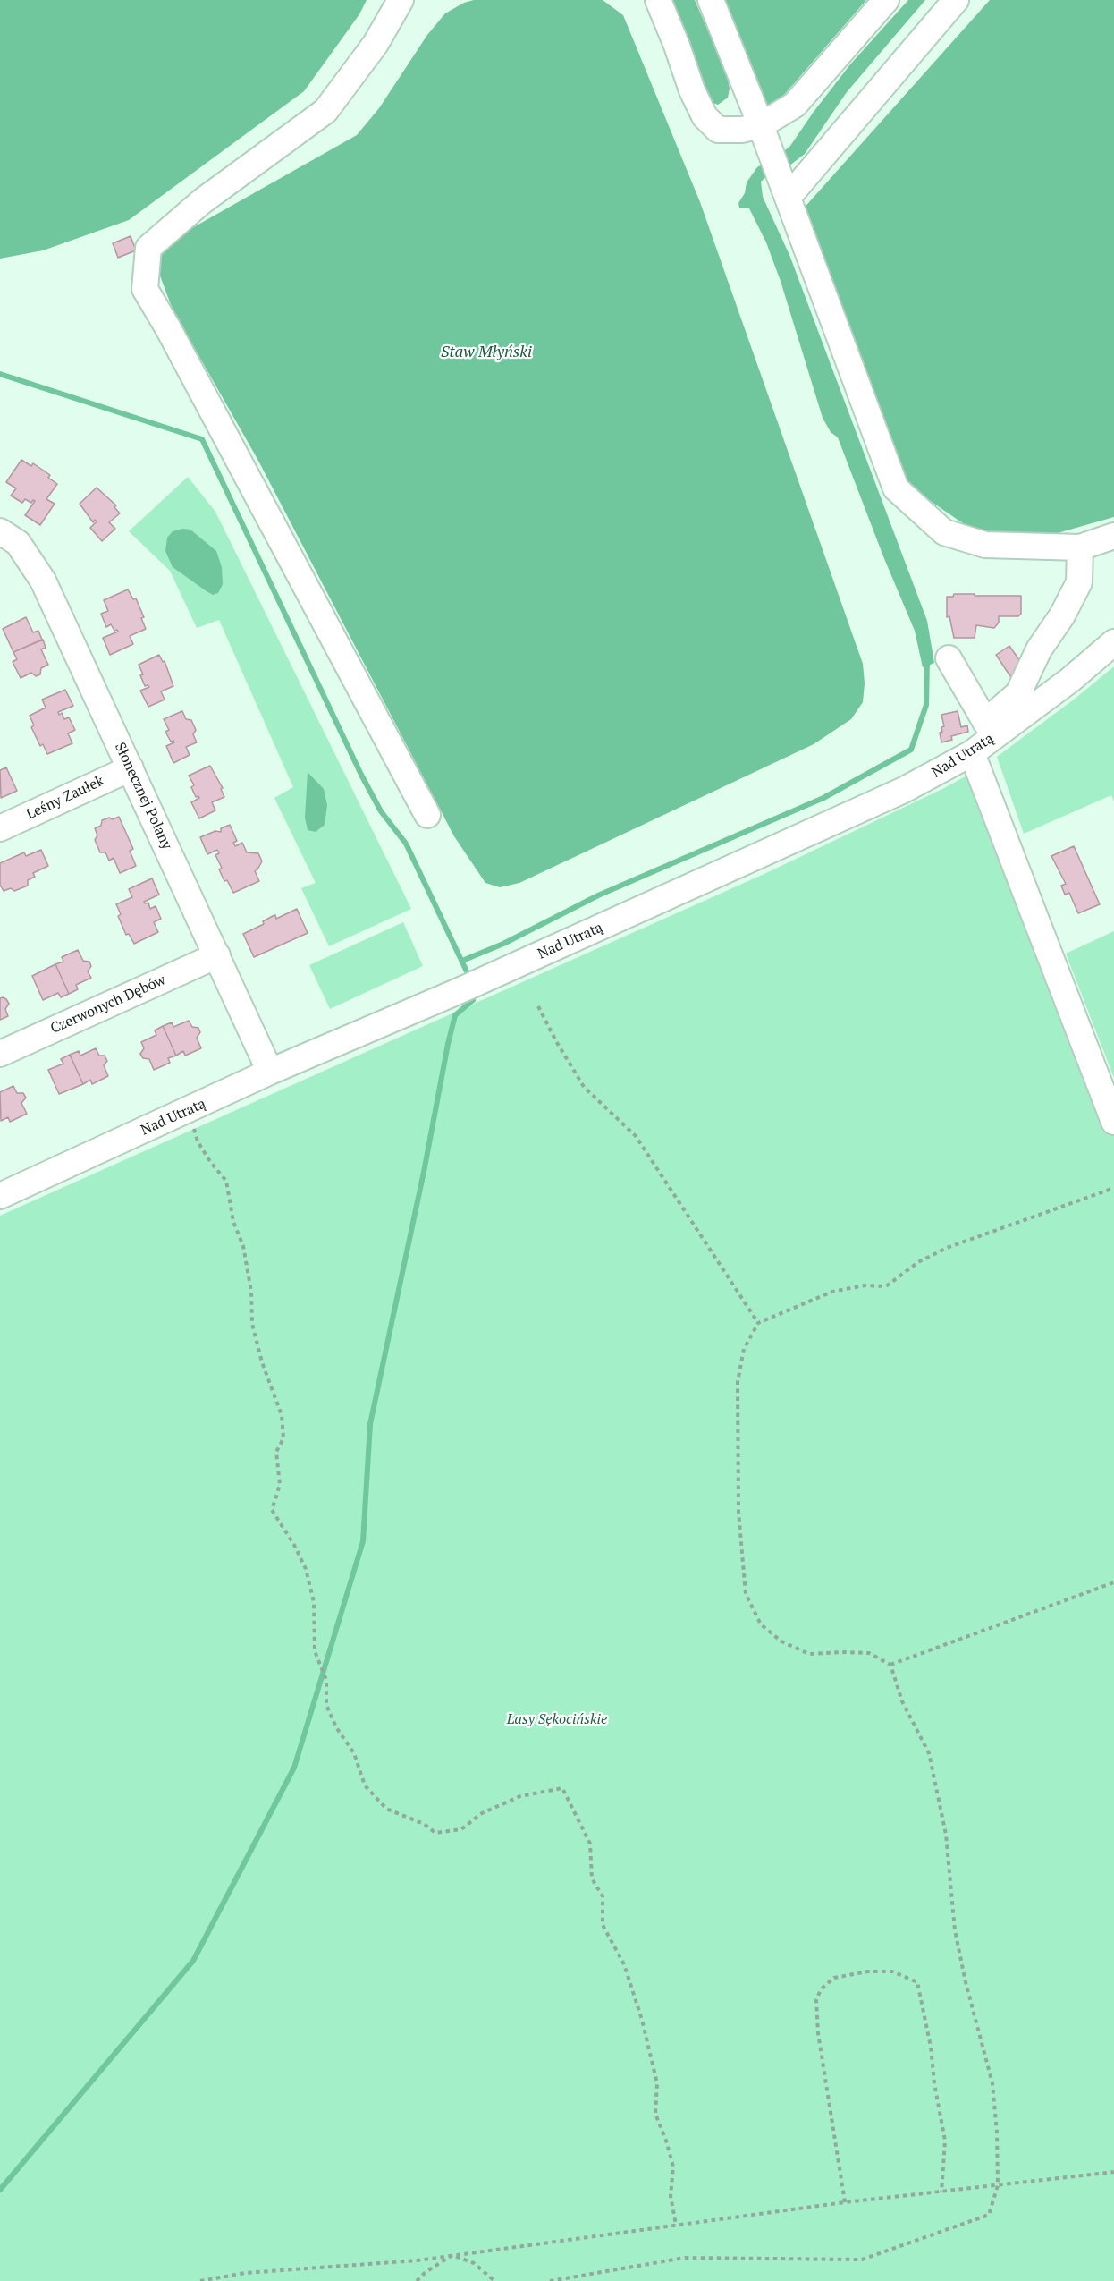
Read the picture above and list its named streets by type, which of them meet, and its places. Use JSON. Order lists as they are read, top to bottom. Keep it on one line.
{"streets":{"street":["Nad Utratą","Słonecznej Polany","Leśny Zaułek","Czerwonych Dębów"]},"crossings":[["Nad Utratą","Słonecznej Polany"],["Słonecznej Polany","Leśny Zaułek"],["Słonecznej Polany","Czerwonych Dębów"]],"water":["Staw Młyński"],"parks":["Lasy Sękocińskie"]}
